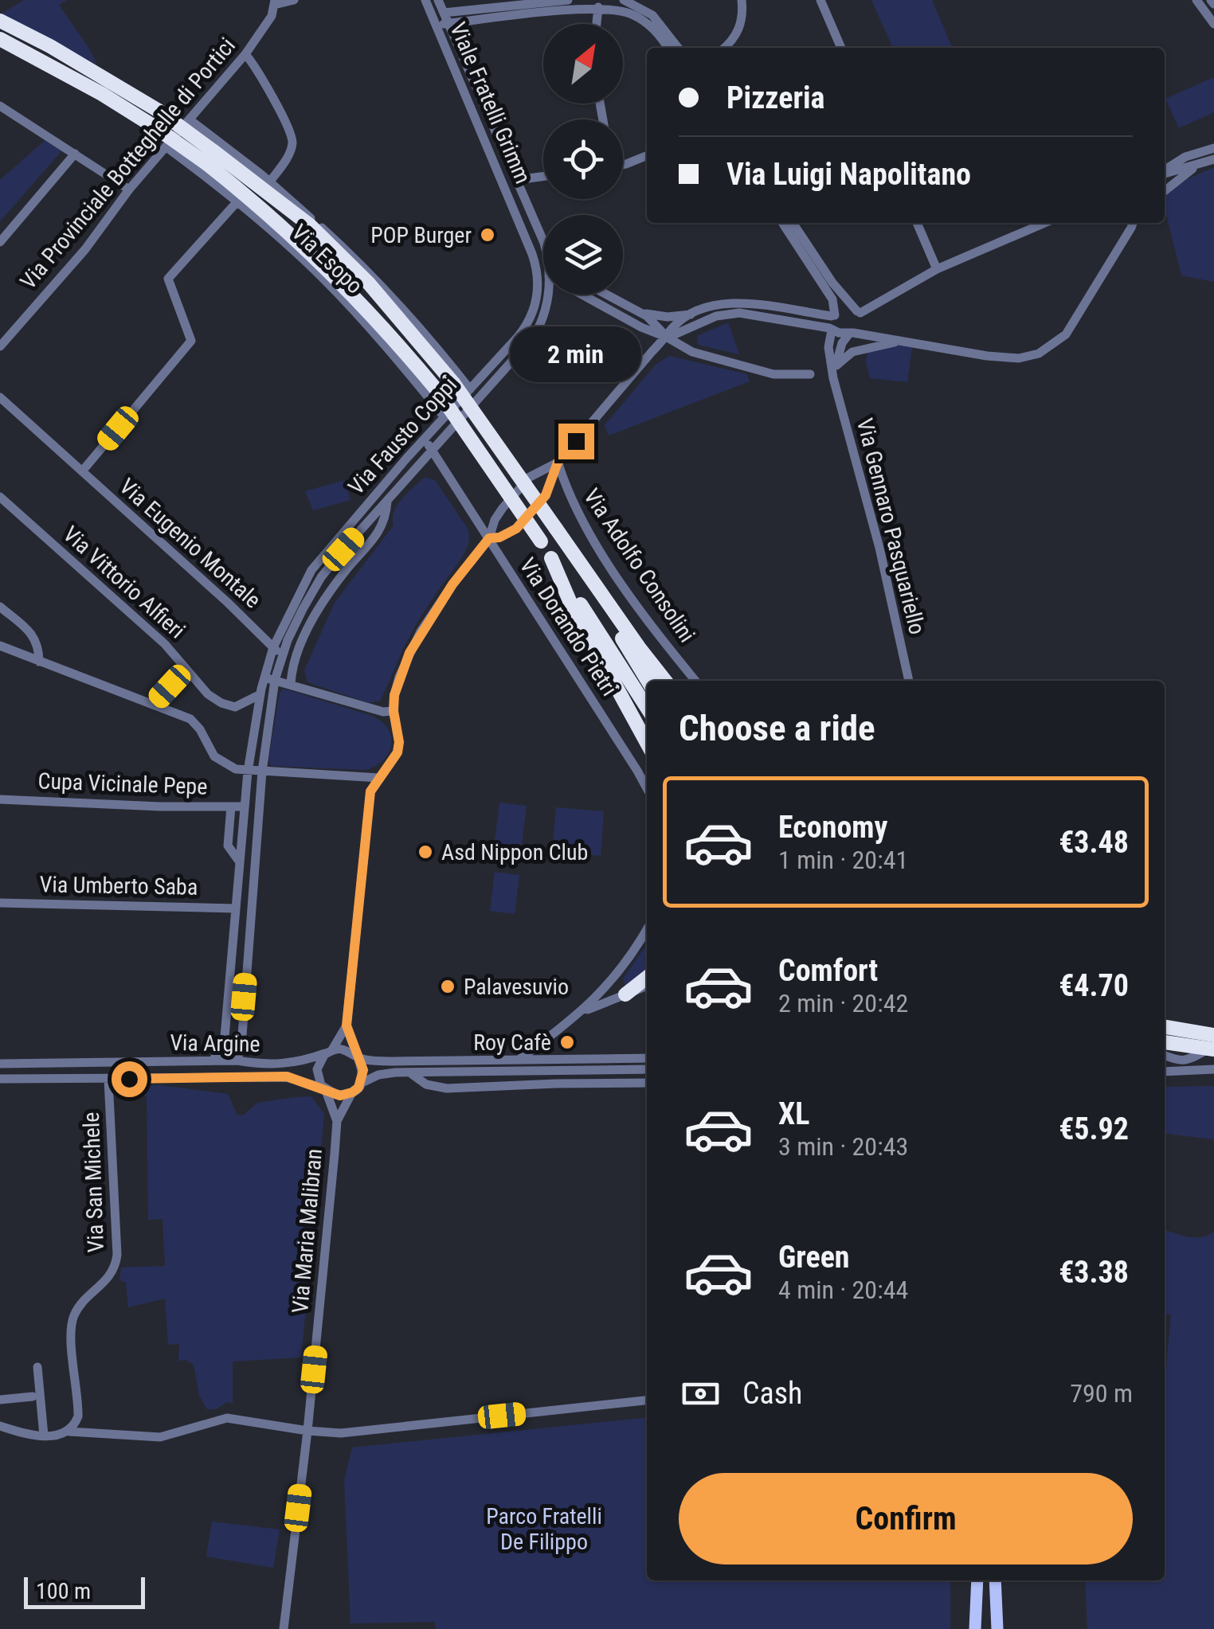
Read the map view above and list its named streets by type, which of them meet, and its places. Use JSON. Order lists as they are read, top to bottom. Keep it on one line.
{"streets":{"street":["Viale Fratelli Grimm","Via Provinciale Botteghelle di Portici","Via Esopo","Via Fausto Coppi","Via Gennaro Pasquariello","Via Eugenio Montale","Via Adolfo Consolini","Via Vittorio Alfieri","Via Dorando Pietri","Cupa Vicinale Pepe","Via Umberto Saba","Via Argine","Via San Michele","Via Maria Malibran"]},"crossings":[["Viale Fratelli Grimm","Via Fausto Coppi"],["Via Provinciale Botteghelle di Portici","Via Esopo"],["Via Esopo","Via Fausto Coppi"],["Via Fausto Coppi","Via Eugenio Montale"],["Via Fausto Coppi","Via Vittorio Alfieri"],["Via Fausto Coppi","Via Dorando Pietri"],["Via Fausto Coppi","Cupa Vicinale Pepe"],["Via Fausto Coppi","Via Umberto Saba"],["Via Fausto Coppi","Via Argine"],["Via Argine","Via San Michele"],["Via Argine","Via Maria Malibran"]],"parks":["Parco Fratelli De Filippo"],"places":["POP Burger","Asd Nippon Club","Palavesuvio","Roy Cafè"],"scale_bar":"100 m","north":"top right","page":{"banner":["Pizzeria","Via Luigi Napolitano"],"bubble":"2 min","heading":"Choose a ride","list":[{"name":"Economy","note":"1 min · 20:41","value":"€3.48"},{"name":"Comfort","note":"2 min · 20:42","value":"€4.70"},{"name":"XL","note":"3 min · 20:43","value":"€5.92"},{"name":"Green","note":"4 min · 20:44","value":"€3.38"}],"pay":["Cash","790 m"],"buttons":"Confirm","scale":"100 m"}}
